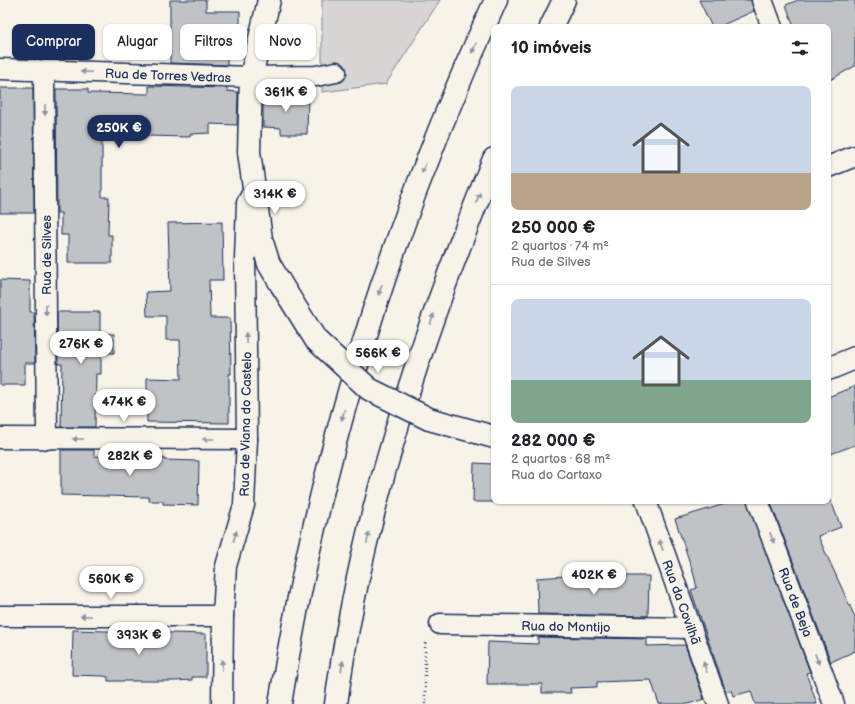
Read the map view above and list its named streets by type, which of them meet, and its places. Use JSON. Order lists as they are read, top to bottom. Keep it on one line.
{"streets":{"street":["Rua de Torres Vedras","Rua de Silves","Rua de Viana do Castelo","Rua da Covilhã","Rua de Beja","Rua do Montijo"]},"crossings":[["Rua de Torres Vedras","Rua de Silves"],["Rua da Covilhã","Rua do Montijo"]],"one_way":["Rua de Torres Vedras","Rua de Silves","Rua de Viana do Castelo","Rua da Covilhã","Rua de Beja"],"page":{"chip":["Comprar","Alugar","Filtros","Novo"],"heading":"10 imóveis","list":[{"name":"250 000 €","note":"2 quartos · 74 m² · Rua de Silves"},{"name":"282 000 €","note":"2 quartos · 68 m² · Rua do Cartaxo"}],"price":["361K €","250K €","314K €","276K €","566K €","474K €","282K €","402K €","560K €","393K €"]}}
